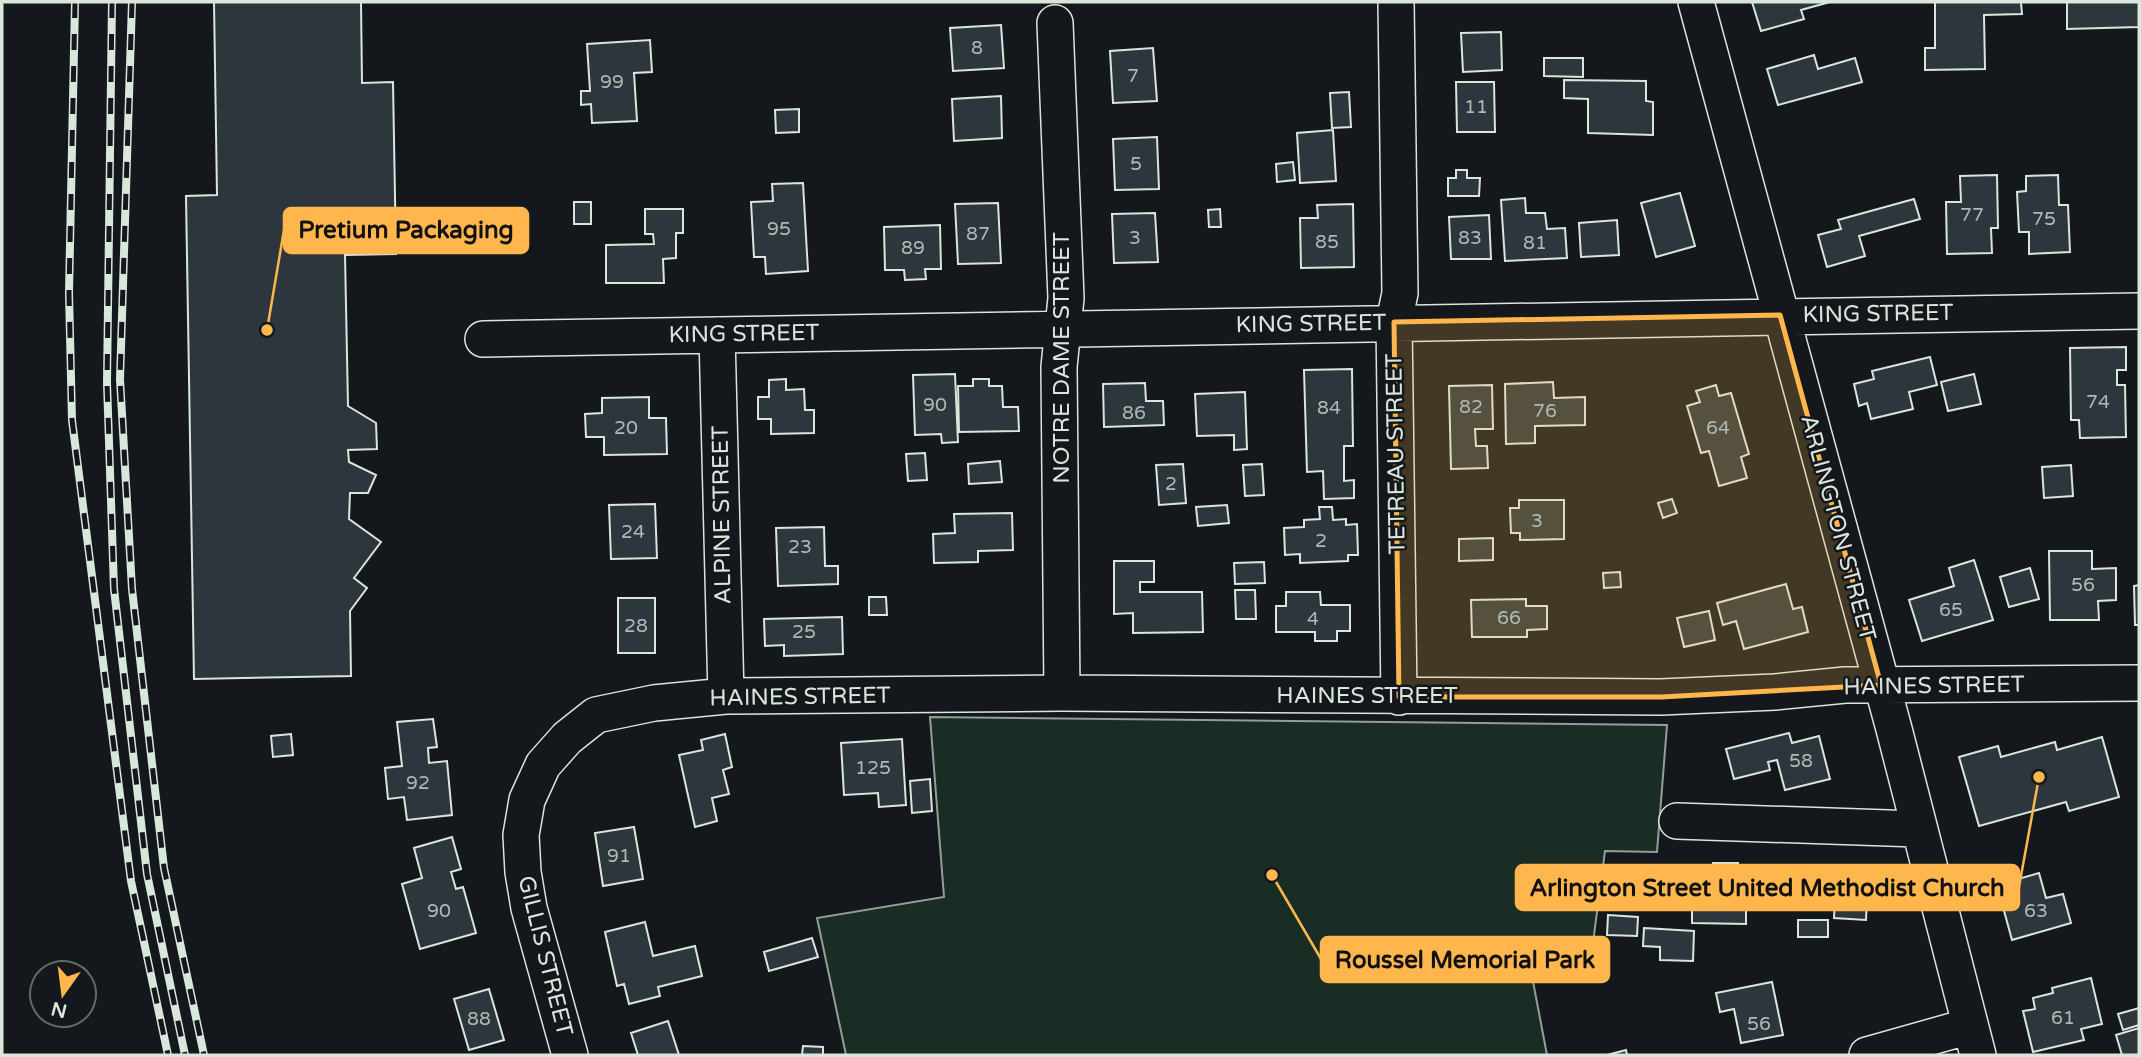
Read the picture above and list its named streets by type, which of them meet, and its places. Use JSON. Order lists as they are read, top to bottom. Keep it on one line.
{"streets":{"street":["KING STREET","NOTRE DAME STREET","TETREAU STREET","ALPINE STREET","ARLINGTON STREET","HAINES STREET","GILLIS STREET"]},"crossings":[["KING STREET","NOTRE DAME STREET"],["KING STREET","TETREAU STREET"],["KING STREET","ALPINE STREET"],["KING STREET","ARLINGTON STREET"],["NOTRE DAME STREET","HAINES STREET"],["TETREAU STREET","HAINES STREET"],["ALPINE STREET","HAINES STREET"],["ARLINGTON STREET","HAINES STREET"],["HAINES STREET","GILLIS STREET"]],"places":["Pretium Packaging","Arlington Street United Methodist Church","Roussel Memorial Park"],"house_numbers":["8","7","99","11","5","77","75","95","87","3","83","85","81","89","74","90","82","84","76","86","20","64","2","3","24","2","23","56","65","66","4","28","25","58","125","92","91","90","63","61","88","56"],"north":"bottom"}
